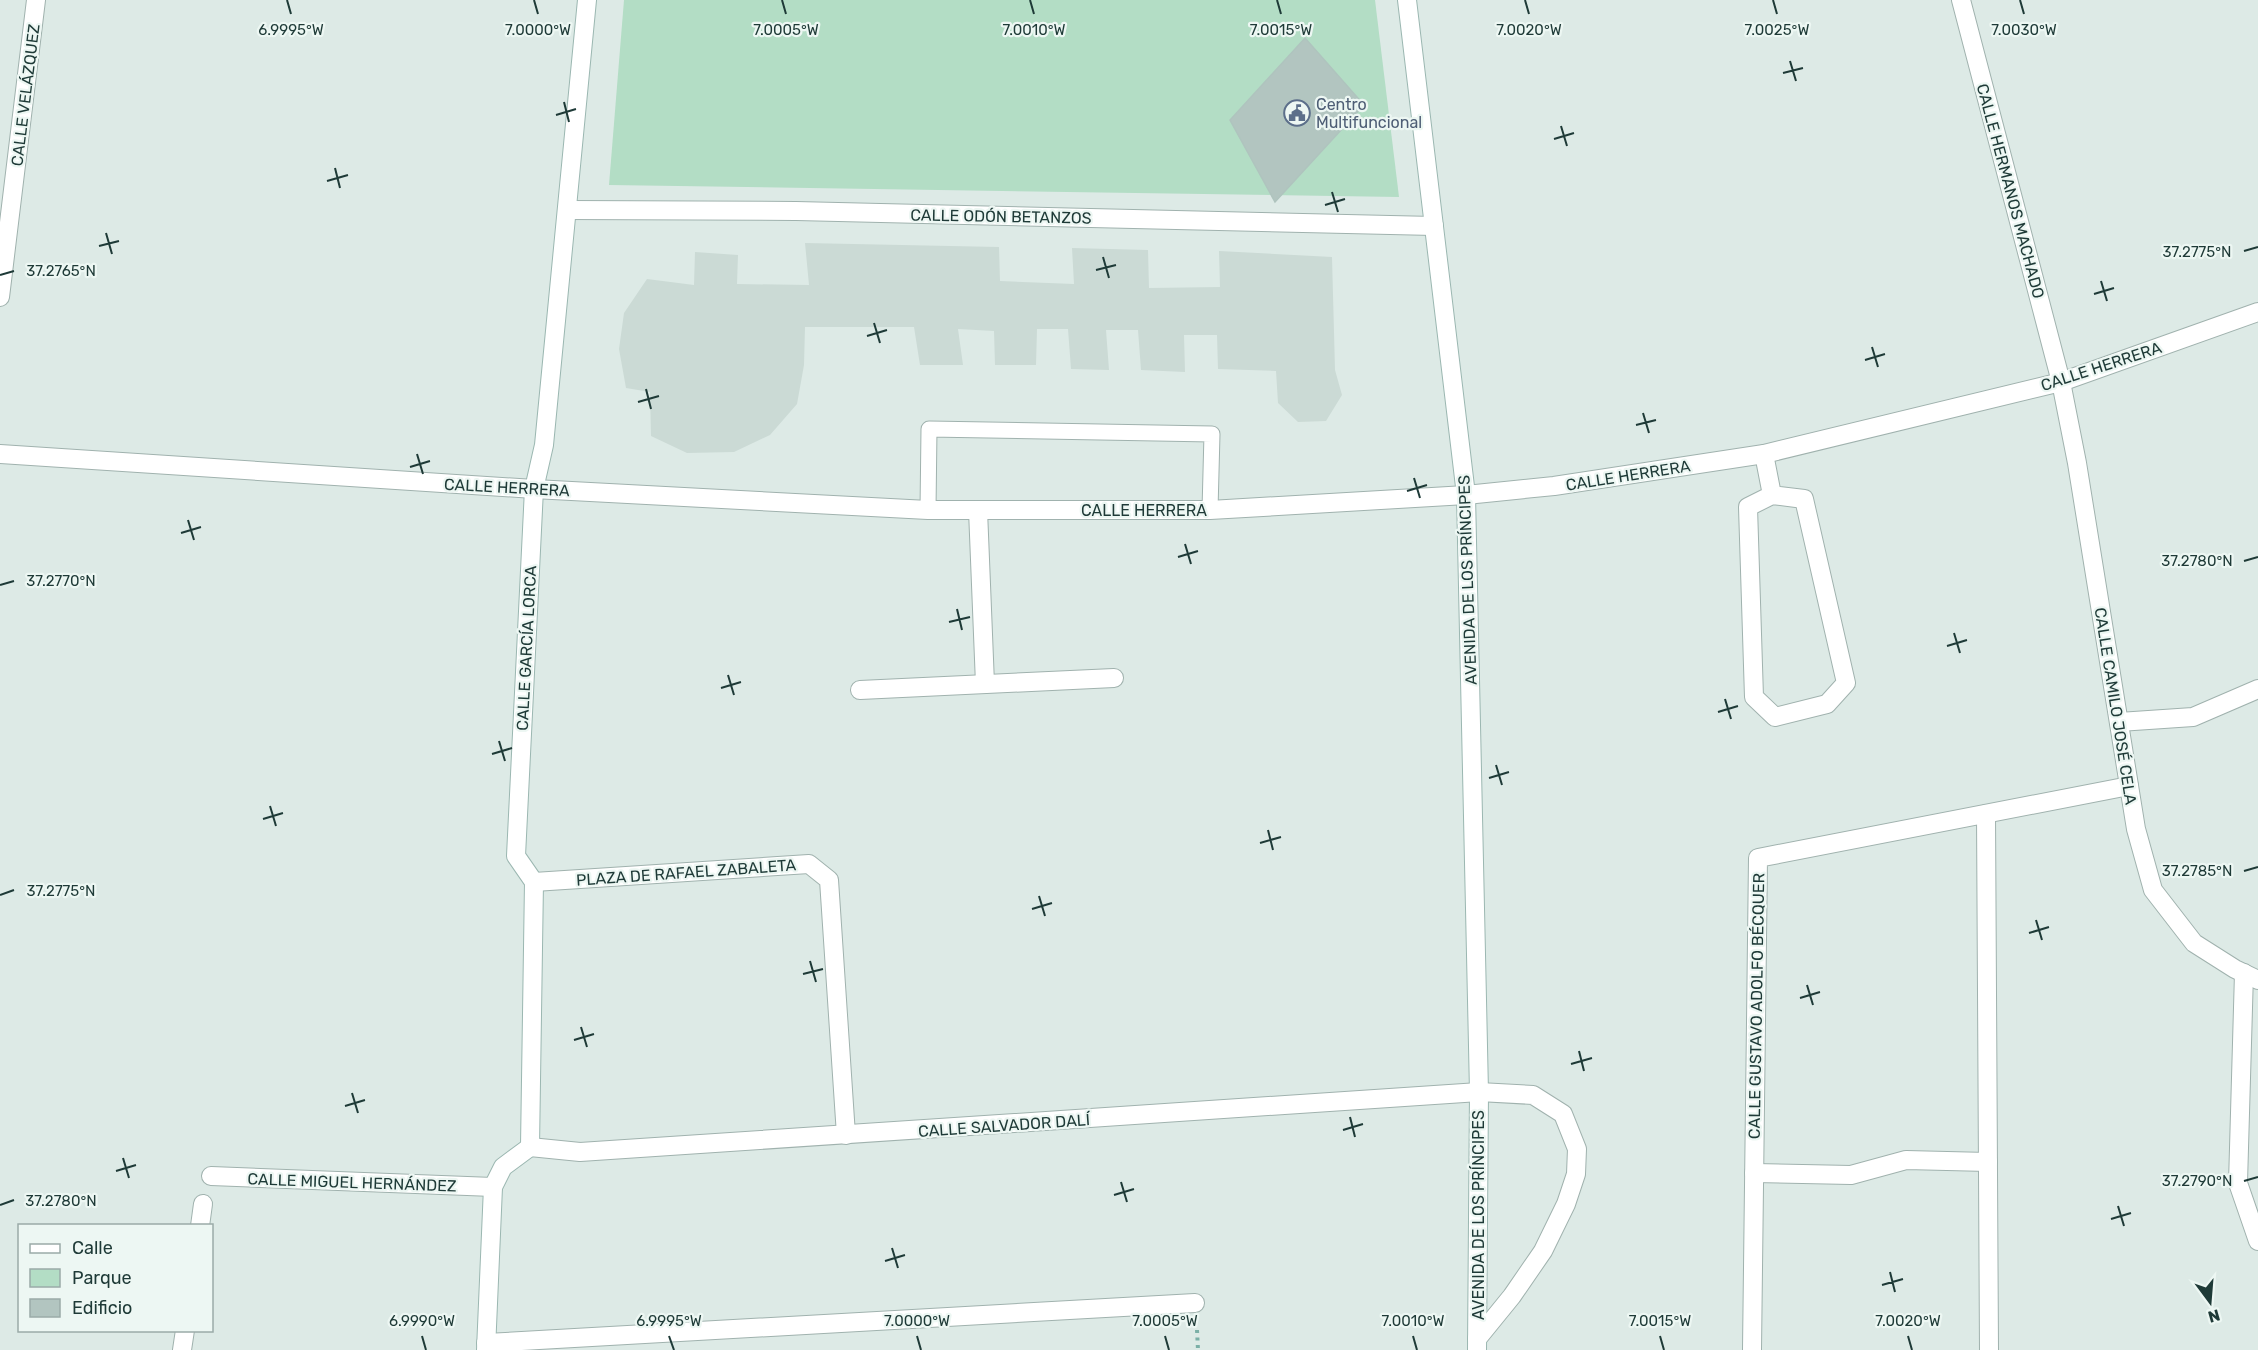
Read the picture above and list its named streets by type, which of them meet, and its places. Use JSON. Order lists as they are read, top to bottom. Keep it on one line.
{"streets":{"street":["CALLE VELÁZQUEZ","CALLE HERMANOS MACHADO","CALLE ODÓN BETANZOS","CALLE HERRERA","AVENIDA DE LOS PRÍNCIPES","CALLE GARCÍA LORCA","CALLE CAMILO JOSÉ CELA","PLAZA DE RAFAEL ZABALETA","CALLE GUSTAVO ADOLFO BÉCQUER","CALLE SALVADOR DALÍ","CALLE MIGUEL HERNÁNDEZ"]},"crossings":[["CALLE HERMANOS MACHADO","CALLE HERRERA"],["CALLE HERMANOS MACHADO","CALLE CAMILO JOSÉ CELA"],["CALLE ODÓN BETANZOS","AVENIDA DE LOS PRÍNCIPES"],["CALLE ODÓN BETANZOS","CALLE GARCÍA LORCA"],["CALLE HERRERA","AVENIDA DE LOS PRÍNCIPES"],["CALLE HERRERA","CALLE GARCÍA LORCA"],["CALLE HERRERA","CALLE CAMILO JOSÉ CELA"],["AVENIDA DE LOS PRÍNCIPES","CALLE SALVADOR DALÍ"],["CALLE GARCÍA LORCA","PLAZA DE RAFAEL ZABALETA"],["CALLE CAMILO JOSÉ CELA","CALLE GUSTAVO ADOLFO BÉCQUER"],["PLAZA DE RAFAEL ZABALETA","CALLE SALVADOR DALÍ"]],"places":{"public building":["Centro Multifuncional"]},"legend":["Calle","Parque","Edificio"],"north":"bottom","coordinates":["6.9995°W","7.0000°W","7.0005°W","7.0010°W","7.0015°W","7.0020°W","7.0025°W","7.0030°W","37.2775°N","37.2765°N","37.2780°N","37.2770°N","37.2785°N","37.2790°N","6.9990°W"]}
